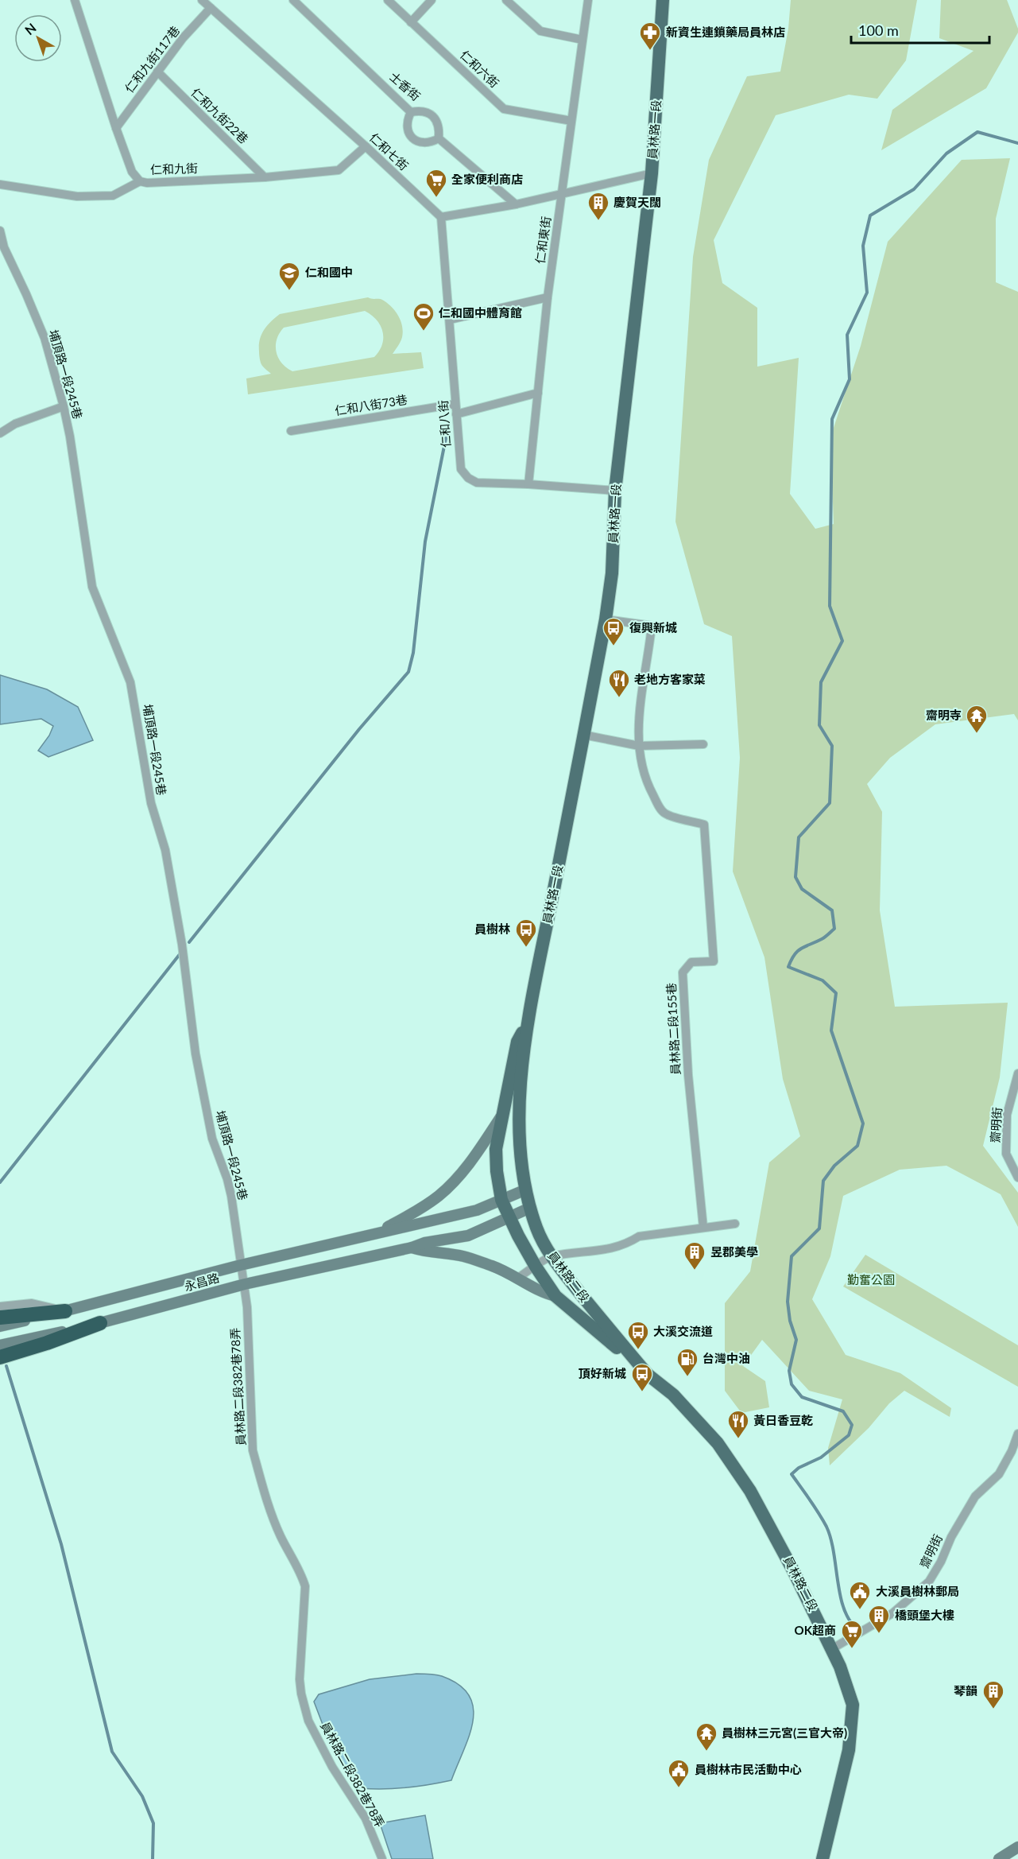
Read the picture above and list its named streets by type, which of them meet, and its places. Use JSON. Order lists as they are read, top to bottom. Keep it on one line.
{"streets":{"main road":["員林路一段","員林路二段","永昌路"],"street":["仁和九街117巷","仁和六街","士香街","仁和九街22巷","仁和七街","仁和九街","仁和東街","埔頂路一段245巷","仁和八街73巷","仁和八街","員林路二段155巷","齋明街","員林路二段382巷78弄"]},"crossings":[["仁和九街117巷","仁和九街22巷"],["仁和九街117巷","仁和七街"],["仁和九街117巷","仁和九街"],["仁和六街","仁和東街"],["仁和九街22巷","仁和九街"],["員林路一段","仁和八街"],["員林路一段","員林路二段"],["員林路一段","永昌路"],["仁和七街","仁和九街"],["仁和七街","仁和八街"],["仁和東街","仁和八街"],["埔頂路一段245巷","永昌路"],["埔頂路一段245巷","員林路二段382巷78弄"],["仁和八街73巷","仁和八街"],["齋明街","員林路二段"],["員林路二段","永昌路"],["永昌路","員林路二段382巷78弄"]],"parks":["勤奮公園"],"places":{"pharmacy":["新資生連鎖藥局員林店"],"supermarket":["全家便利商店","OK超商"],"building":["慶賀天闊","昱郡美學","橋頭堡大樓","琴韻"],"school or university":["仁和國中"],"sports":["仁和國中體育館"],"bus stop":["復興新城","員樹林","大溪交流道","頂好新城"],"restaurant":["老地方客家菜","黃日香豆乾"],"temple":["齋明寺","員樹林三元宮(三官大帝)"],"fuel station":["台灣中油"],"public building":["大溪員樹林郵局","員樹林市民活動中心"]},"scale_bar":"100 m","north":"top left"}
